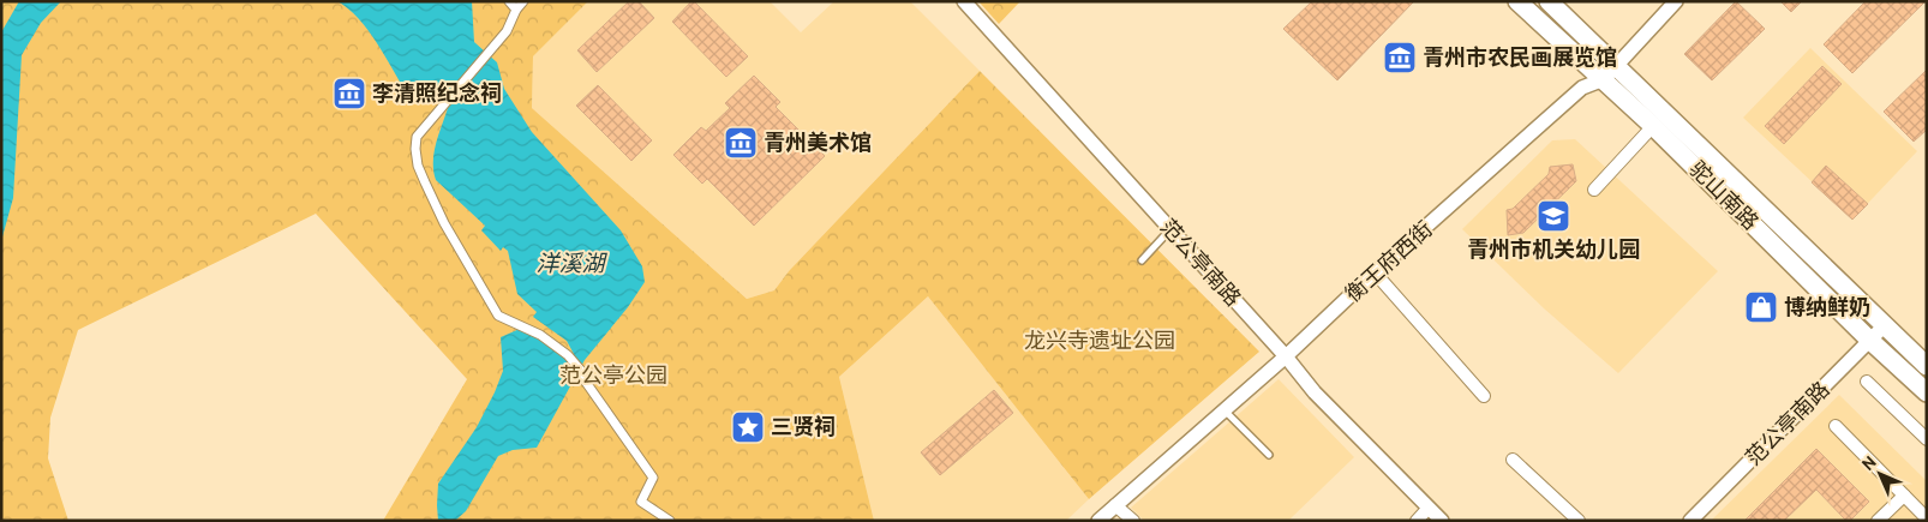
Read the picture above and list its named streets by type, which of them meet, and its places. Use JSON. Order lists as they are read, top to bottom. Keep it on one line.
{"streets":{"main road":["驼山南路"],"street":["衡王府西街","范公亭南路"]},"crossings":[["驼山南路","衡王府西街"],["驼山南路","范公亭南路"],["衡王府西街","范公亭南路"]],"water":["洋溪湖"],"parks":["龙兴寺遗址公园","范公亭公园"],"places":{"museum":["青州市农民画展览馆","李清照纪念祠","青州美术馆"],"school or university":["青州市机关幼儿园"],"shop":["博纳鲜奶"],"place":["三贤祠"]},"north":"top left"}
